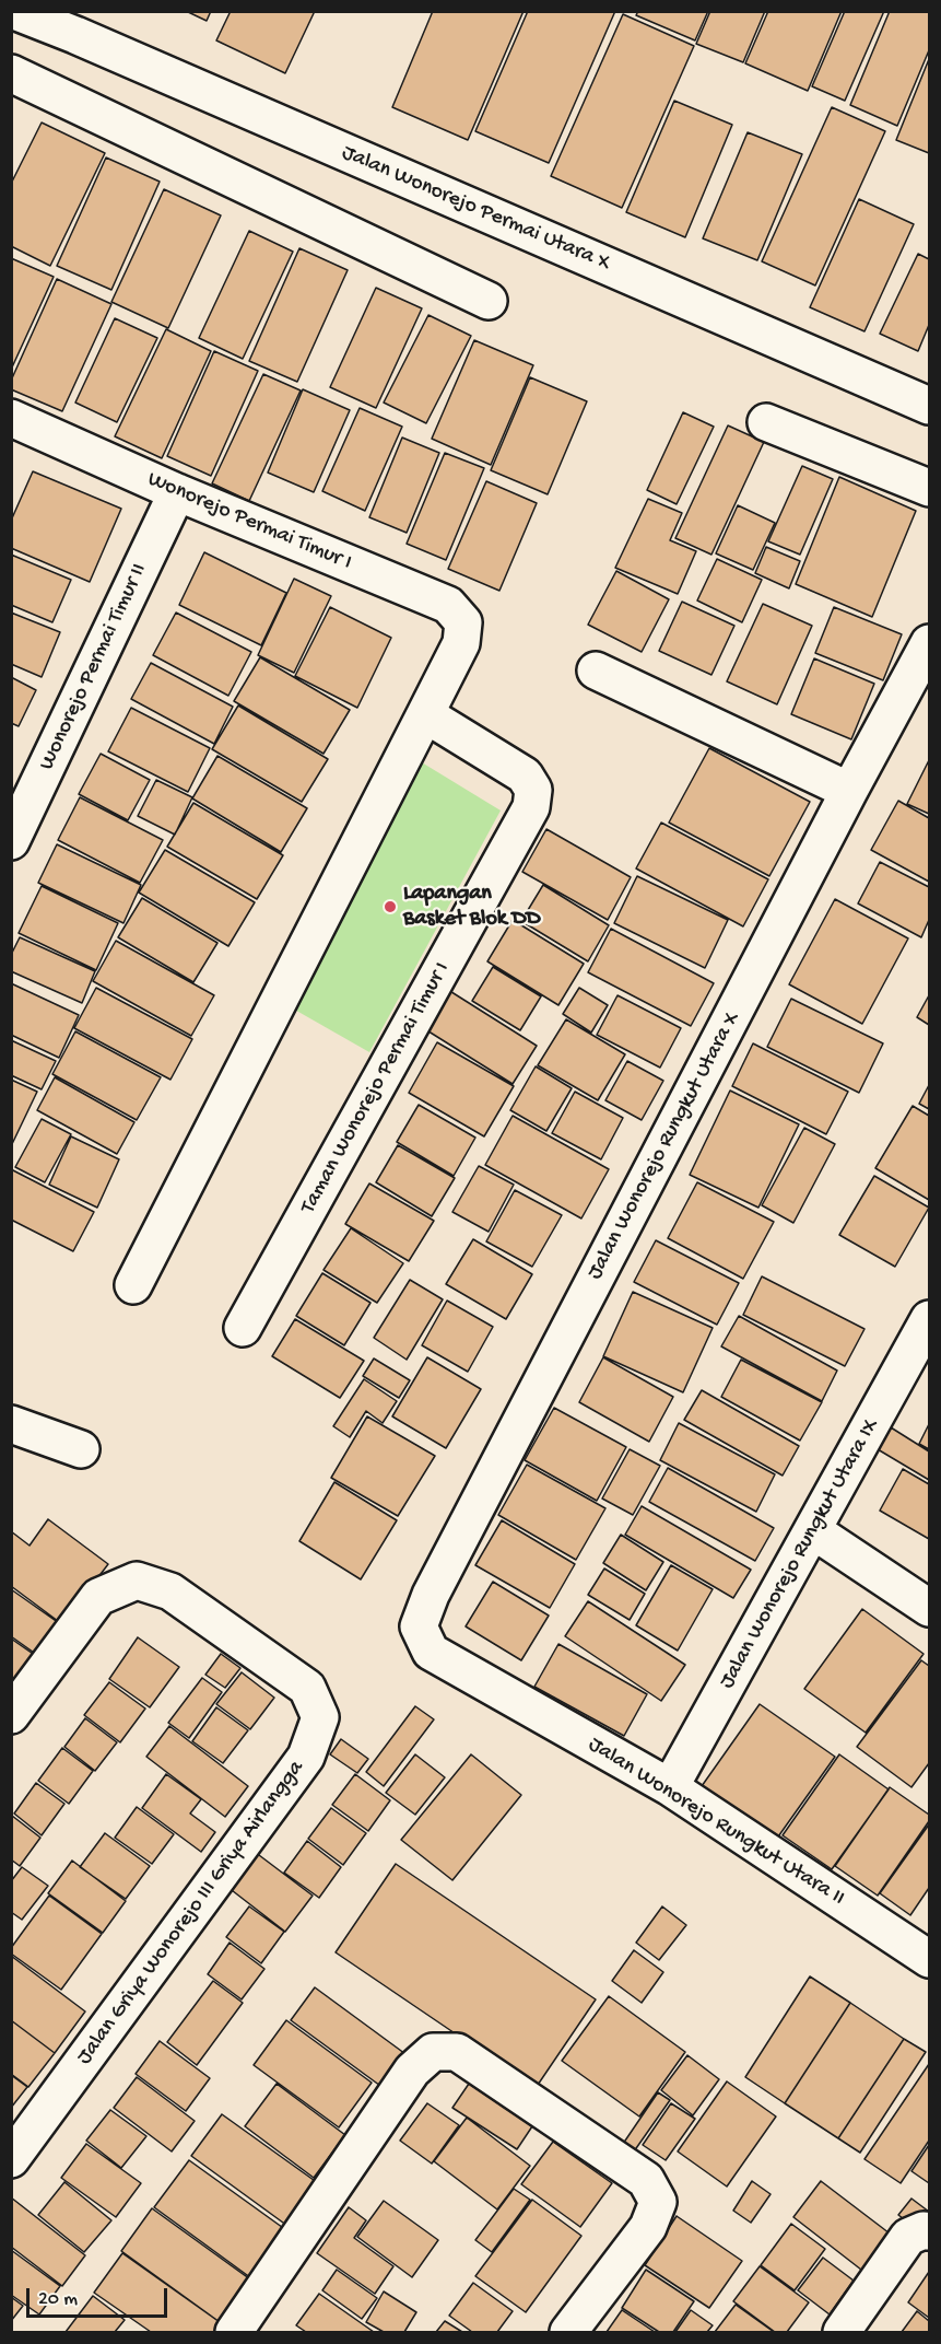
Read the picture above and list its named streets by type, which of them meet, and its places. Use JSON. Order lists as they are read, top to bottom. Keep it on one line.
{"streets":{"street":["Jalan Wonorejo Permai Utara X","Wonorejo Permai Timur I","Wonorejo Permai Timur II","Taman Wonorejo Permai Timur I","Jalan Wonorejo Rungkut Utara X","Jalan Wonorejo Rungkut Utara IX","Jalan Wonorejo Rungkut Utara II","Jalan Griya Wonorejo III Griya Airlangga"]},"crossings":[["Wonorejo Permai Timur I","Wonorejo Permai Timur II"],["Wonorejo Permai Timur I","Taman Wonorejo Permai Timur I"],["Jalan Wonorejo Rungkut Utara X","Jalan Wonorejo Rungkut Utara II"],["Jalan Wonorejo Rungkut Utara IX","Jalan Wonorejo Rungkut Utara II"]],"places":["Lapangan Basket Blok DD"],"scale_bar":"20 m"}
